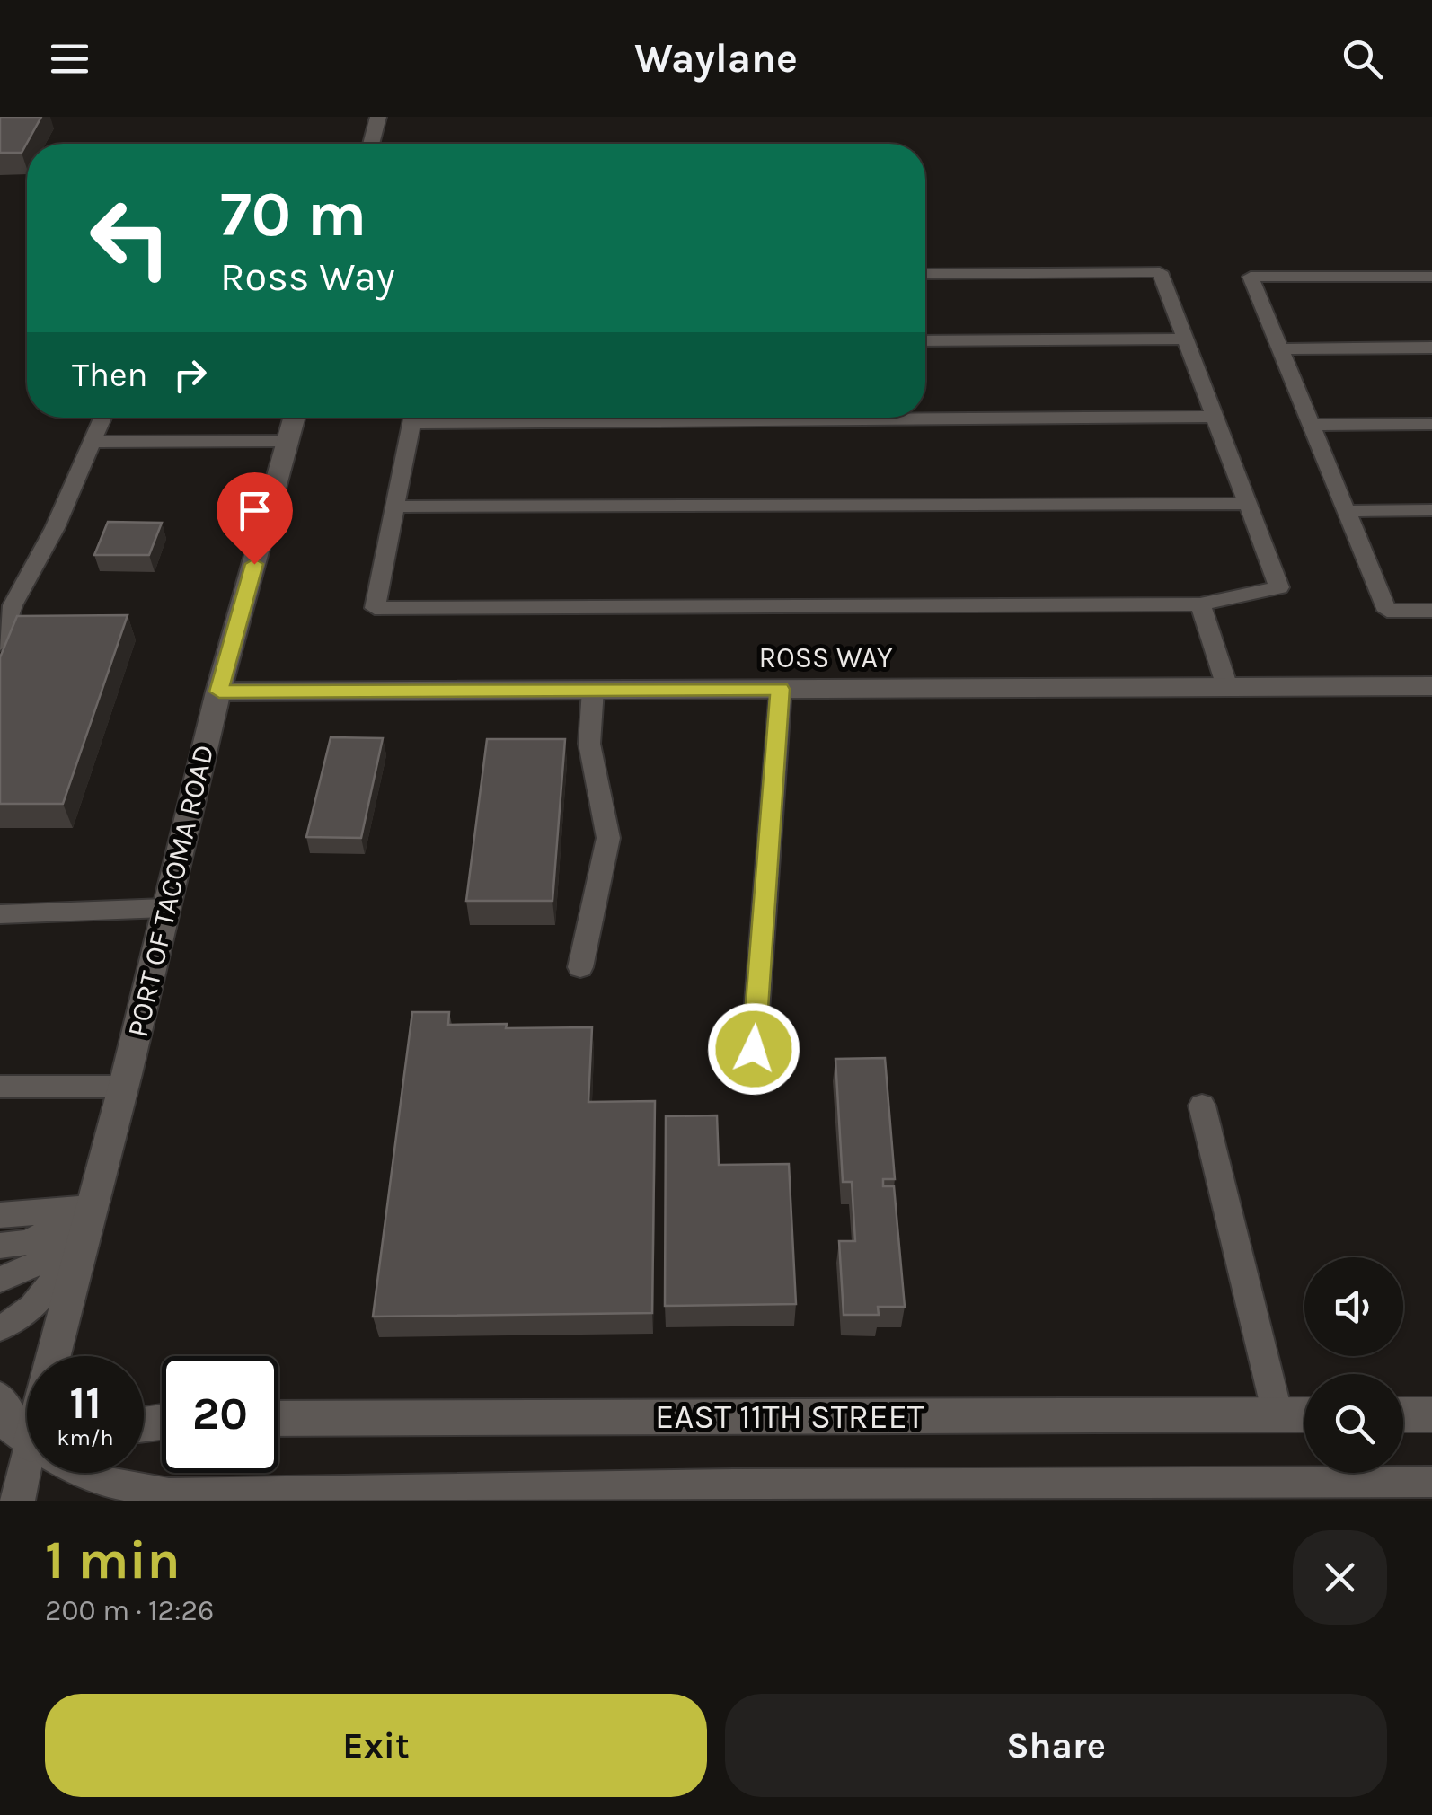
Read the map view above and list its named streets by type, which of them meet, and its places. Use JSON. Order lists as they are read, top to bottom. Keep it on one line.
{"streets":{"street":["ROSS WAY","PORT OF TACOMA ROAD","EAST 11TH STREET"]},"crossings":[["ROSS WAY","PORT OF TACOMA ROAD"]],"page":{"header":"Waylane","turn":["70 m","Ross Way"],"then":"Then","speed":"11 km/h","limit":"20","heading":["1 min","200 m · 12:26"],"buttons":["Exit","Share"]}}
